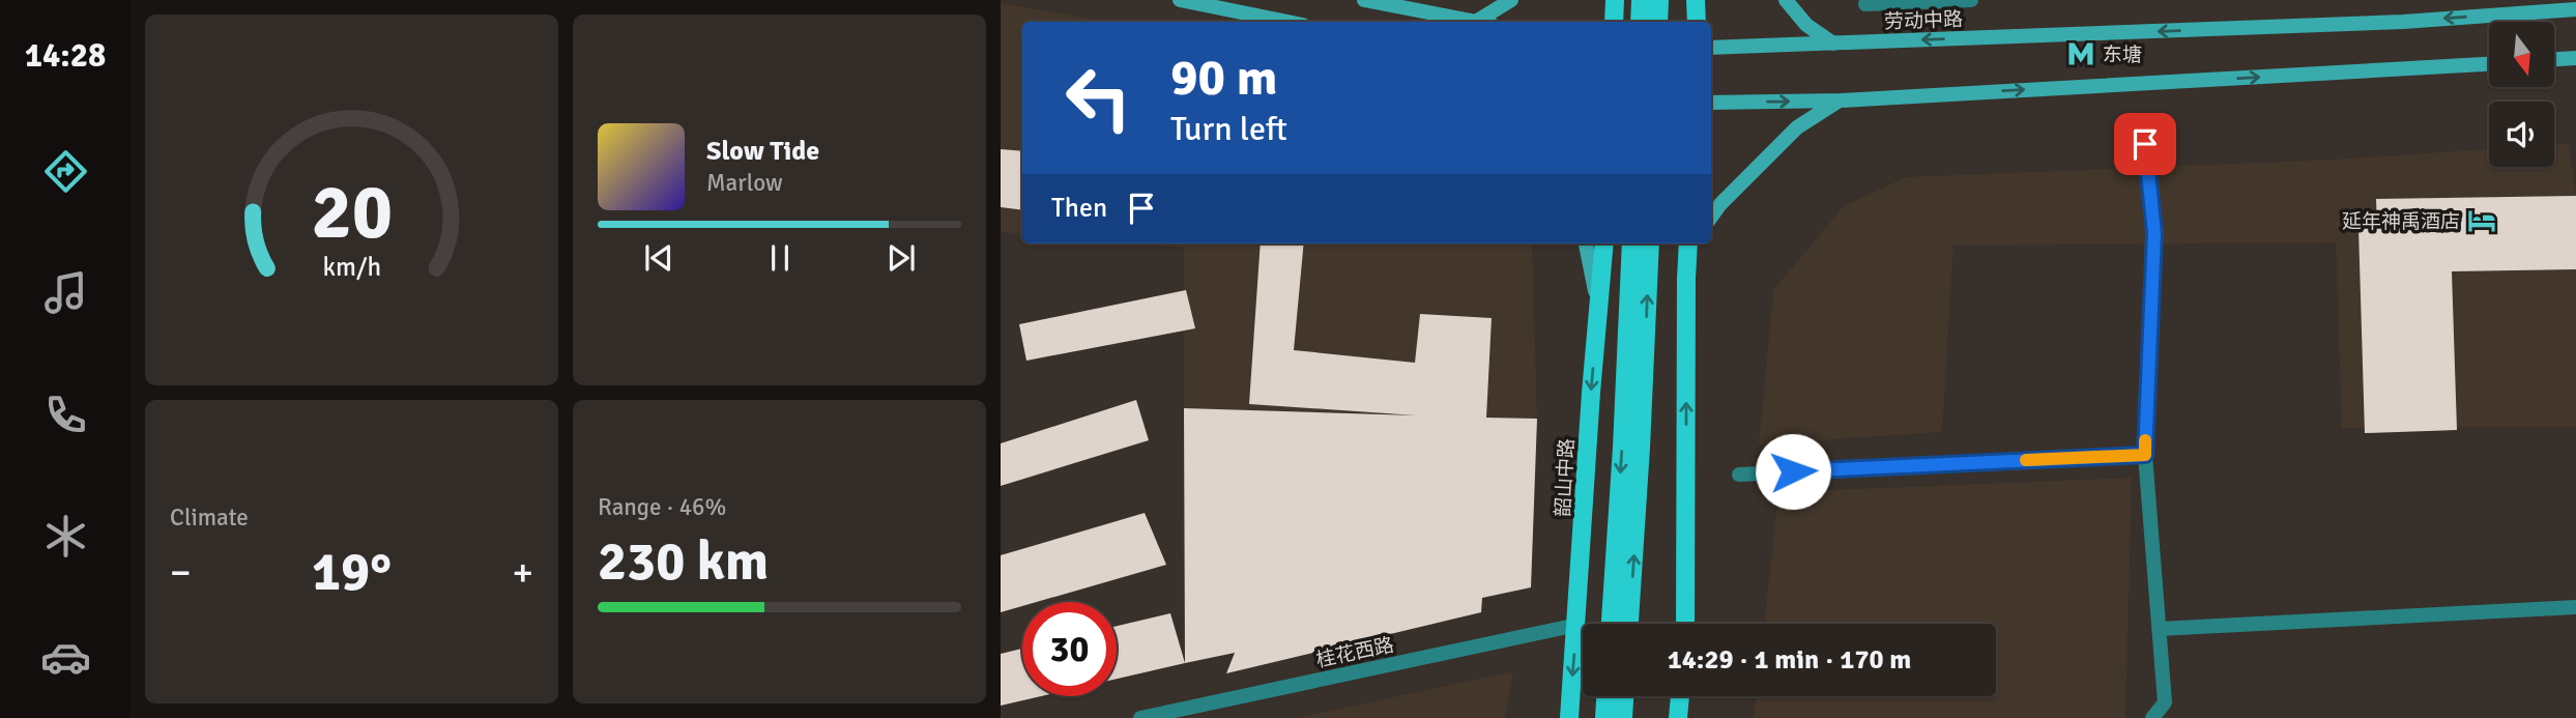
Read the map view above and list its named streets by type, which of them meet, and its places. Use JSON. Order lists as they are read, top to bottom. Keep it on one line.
{"streets":{"main road":["劳动中路","韶山中路"],"street":["桂花西路"]},"crossings":[["韶山中路","桂花西路"]],"places":{"metro station":["东塘"],"hotel":["延年神禹酒店"]},"north":"bottom","page":{"tabs":"14:28","turn":["90 m","Turn left"],"song":["Slow Tide","Marlow"],"then":"Then","tile":["Climate",["Range · 46%","230 km"]],"heat":["−","19°","+"],"limit":"30","trip":"14:29 · 1 min · 170 m","gauge":["20","km/h"]}}
